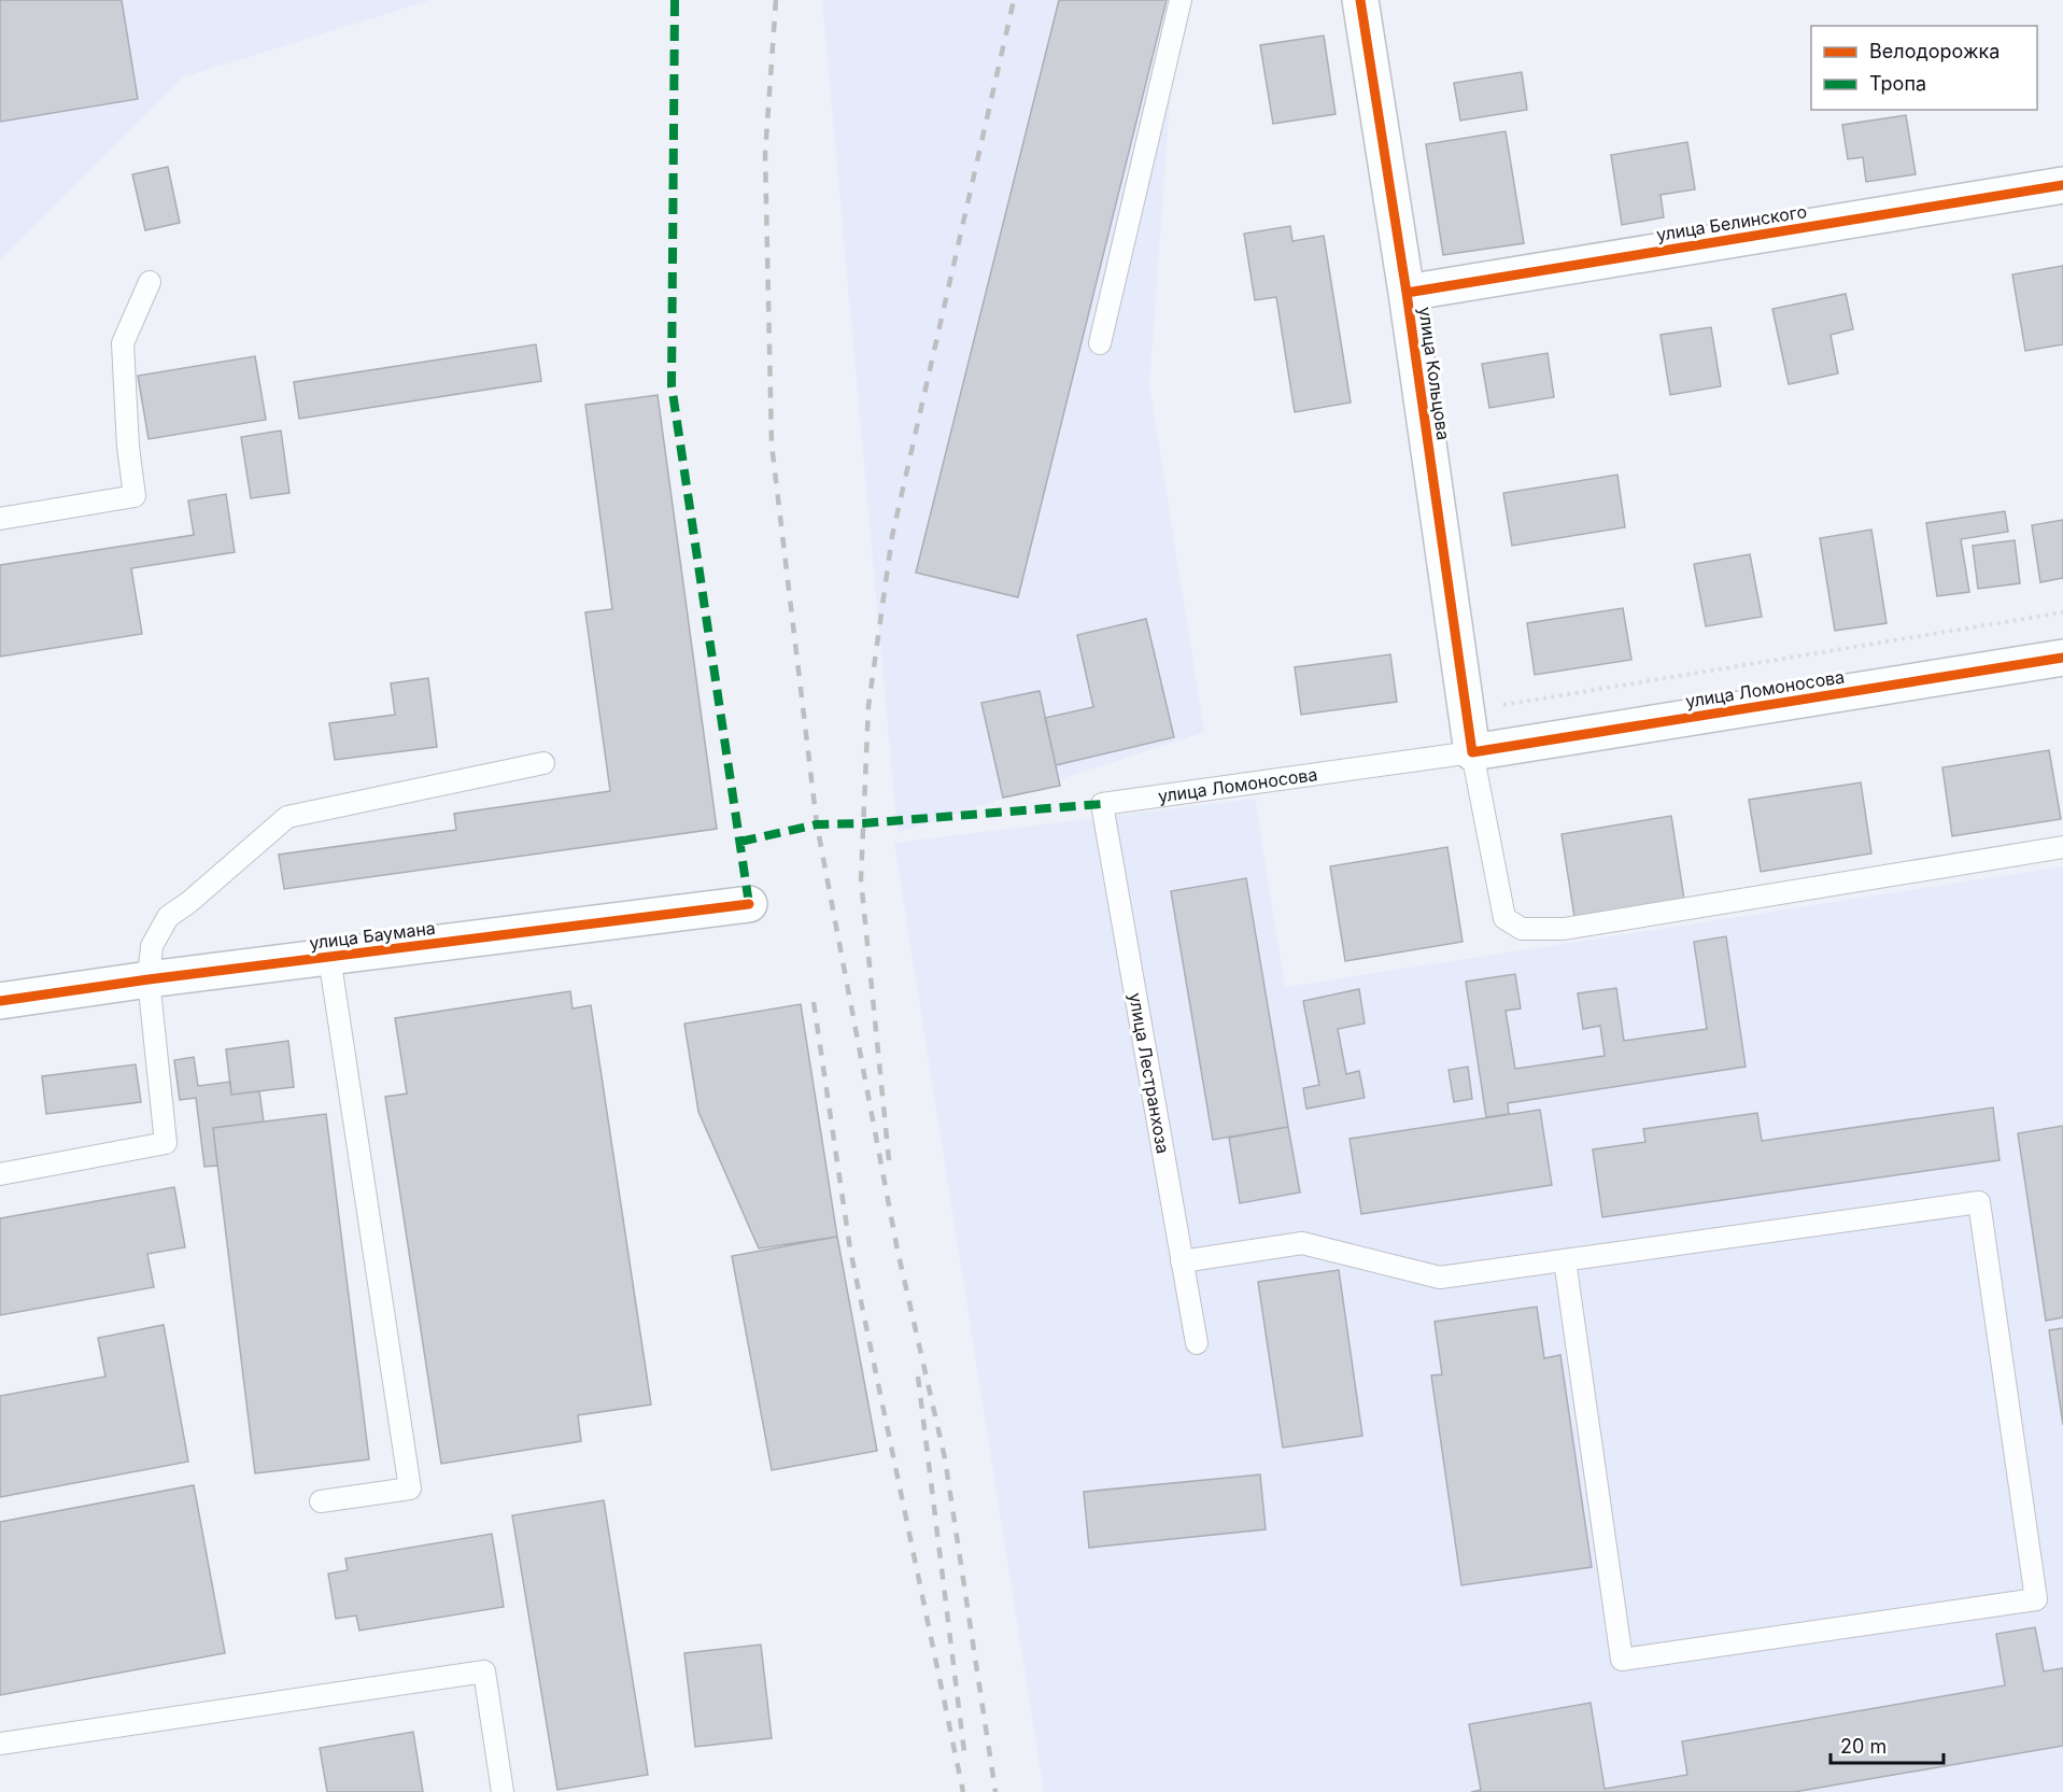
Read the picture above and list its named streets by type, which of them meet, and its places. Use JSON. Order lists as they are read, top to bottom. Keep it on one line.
{"streets":{"street":["улица Белинского","улица Кольцова","улица Ломоносова","улица Баумана"],"lane":["улица Лестранхоза"]},"crossings":[["улица Белинского","улица Кольцова"],["улица Кольцова","улица Ломоносова"],["улица Ломоносова","улица Лестранхоза"]],"legend":["Велодорожка","Тропа"],"scale_bar":"20 m"}
